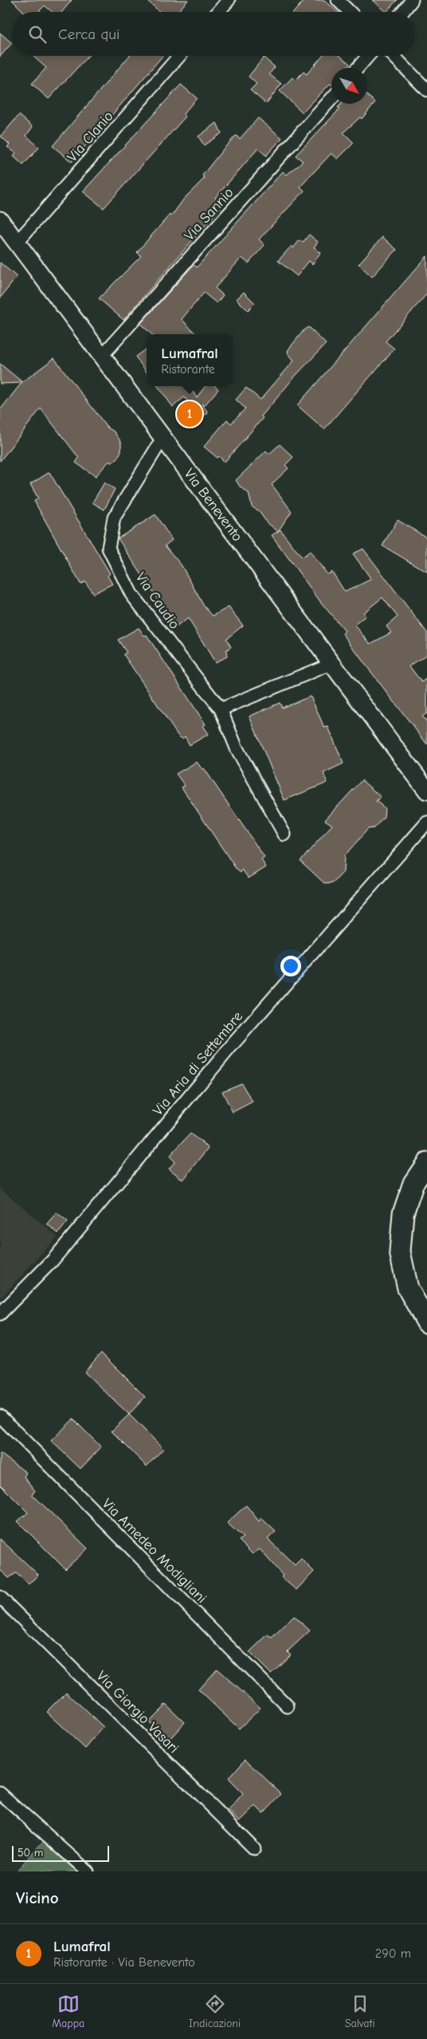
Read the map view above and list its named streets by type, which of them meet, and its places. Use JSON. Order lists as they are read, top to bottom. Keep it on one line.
{"streets":{"main road":["Via Benevento"],"street":["Via Clanio","Via Sannio","Via Caudio","Via Aria di Settembre","Via Amedeo Modigliani","Via Giorgio Vasari"]},"crossings":[["Via Clanio","Via Benevento"],["Via Sannio","Via Benevento"],["Via Benevento","Via Caudio"]],"scale_bar":"50 m","north":"bottom right","page":{"search":"Cerca qui","popup":["Lumafral","Ristorante"],"pins":"1","scale":"50 m","heading":"Vicino","list":[{"mark":"1","name":"Lumafral","note":"Ristorante · Via Benevento","value":"290 m"}],"nav":["Mappa","Indicazioni","Salvati"]}}
